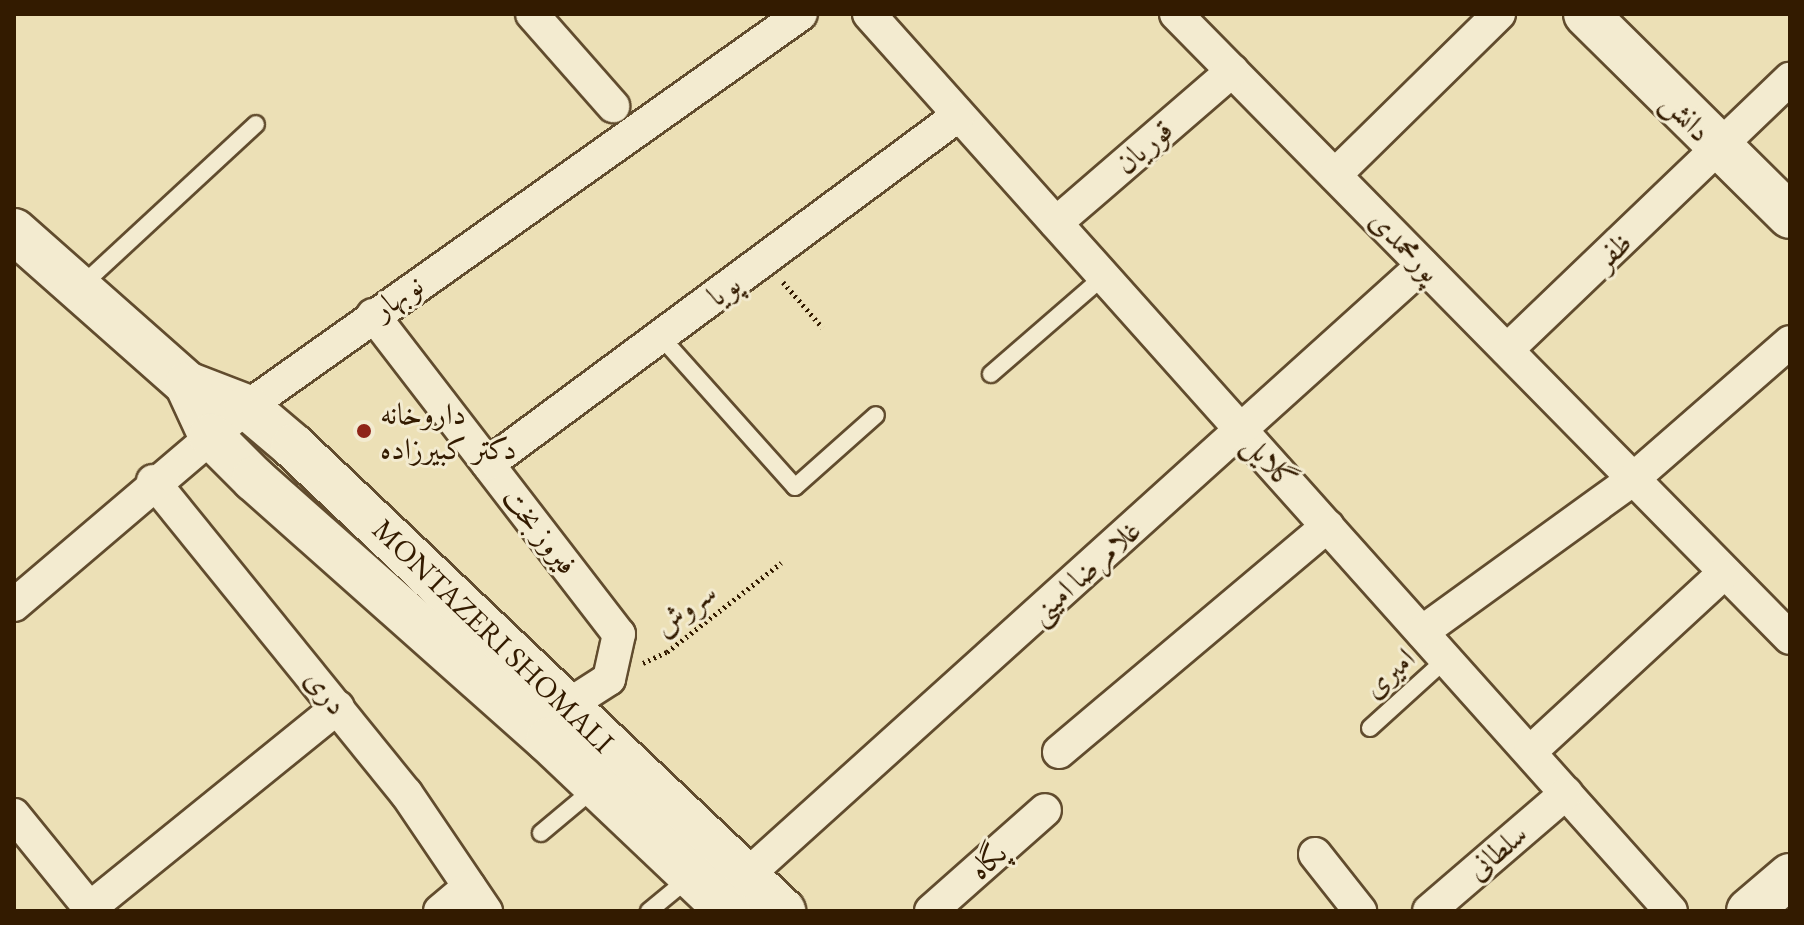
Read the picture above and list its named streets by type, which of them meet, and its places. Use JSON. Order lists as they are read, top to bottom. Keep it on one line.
{"streets":{"main road":["دانش","MONTAZERI SHOMALI"],"street":["قوریان","پورمحمدی","ظفر","پویا","نوبهار","گلایل","فیروز بخت","غلامرضا امینی","دری","سلطانی","پگاه"],"lane":["امیری"],"path":["سروش"]},"crossings":[["دانش","ظفر"],["قوریان","پورمحمدی"],["قوریان","گلایل"],["پورمحمدی","ظفر"],["پورمحمدی","غلامرضا امینی"],["پویا","گلایل"],["پویا","فیروز بخت"],["نوبهار","فیروز بخت"],["نوبهار","MONTAZERI SHOMALI"],["نوبهار","دری"],["گلایل","غلامرضا امینی"],["گلایل","امیری"],["گلایل","سلطانی"],["فیروز بخت","سروش"],["غلامرضا امینی","MONTAZERI SHOMALI"]],"places":["داروخانه دکتر کبیرزاده"]}
